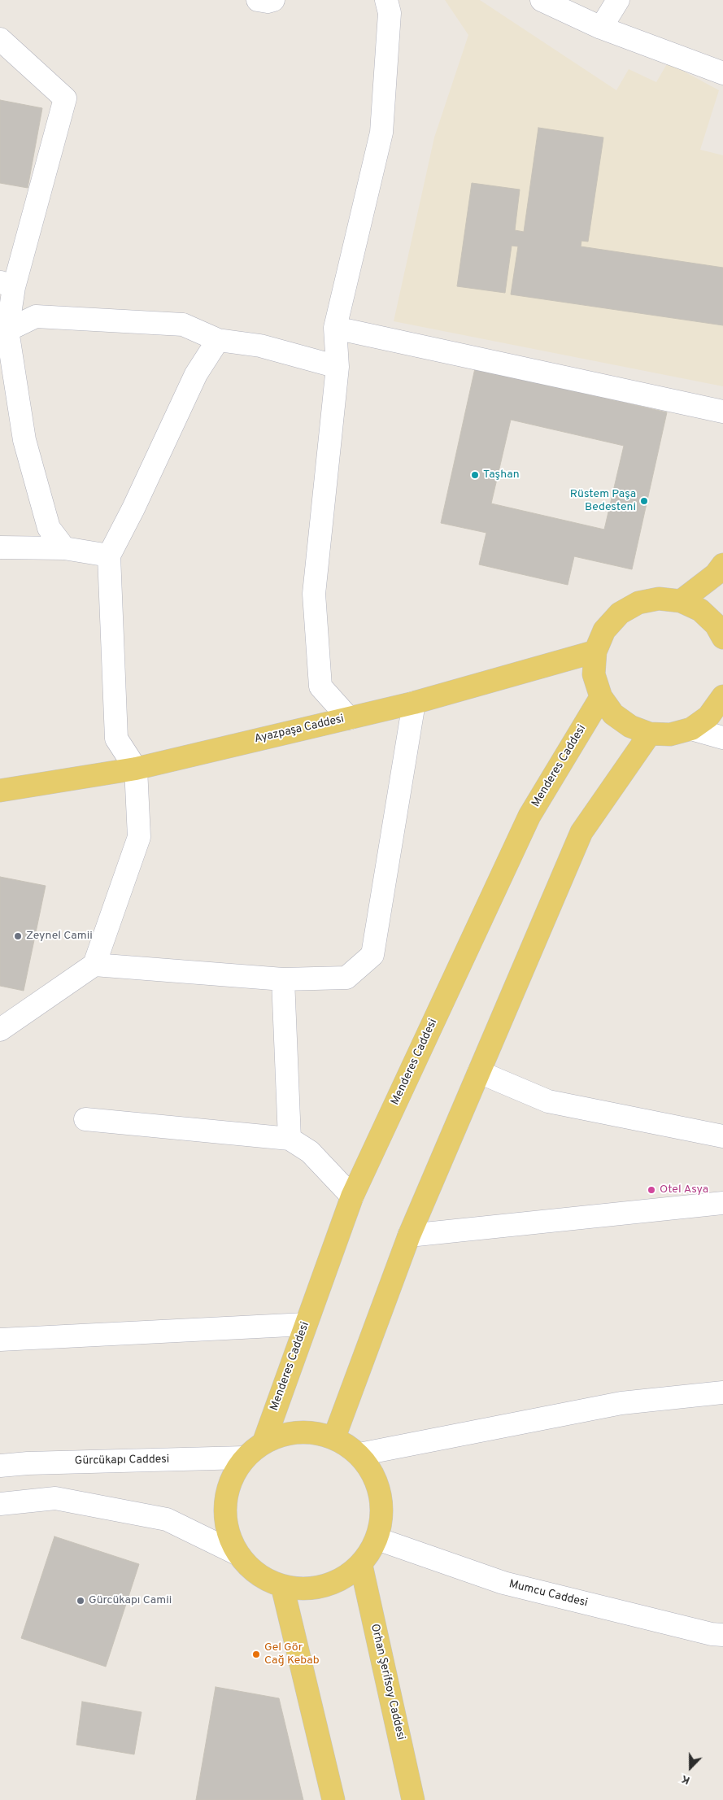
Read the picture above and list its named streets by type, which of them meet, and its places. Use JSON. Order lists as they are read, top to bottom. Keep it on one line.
{"streets":{"main road":["Ayazpaşa Caddesi","Menderes Caddesi","Orhan Şerifsoy Caddesi"],"street":["Gürcükapı Caddesi","Mumcu Caddesi"]},"places":["Taşhan","Rüstem Paşa Bedesteni","Zeynel Camii","Otel Asya","Gürcükapı Camii","Gel Gör Cağ Kebab"],"north":"bottom"}
